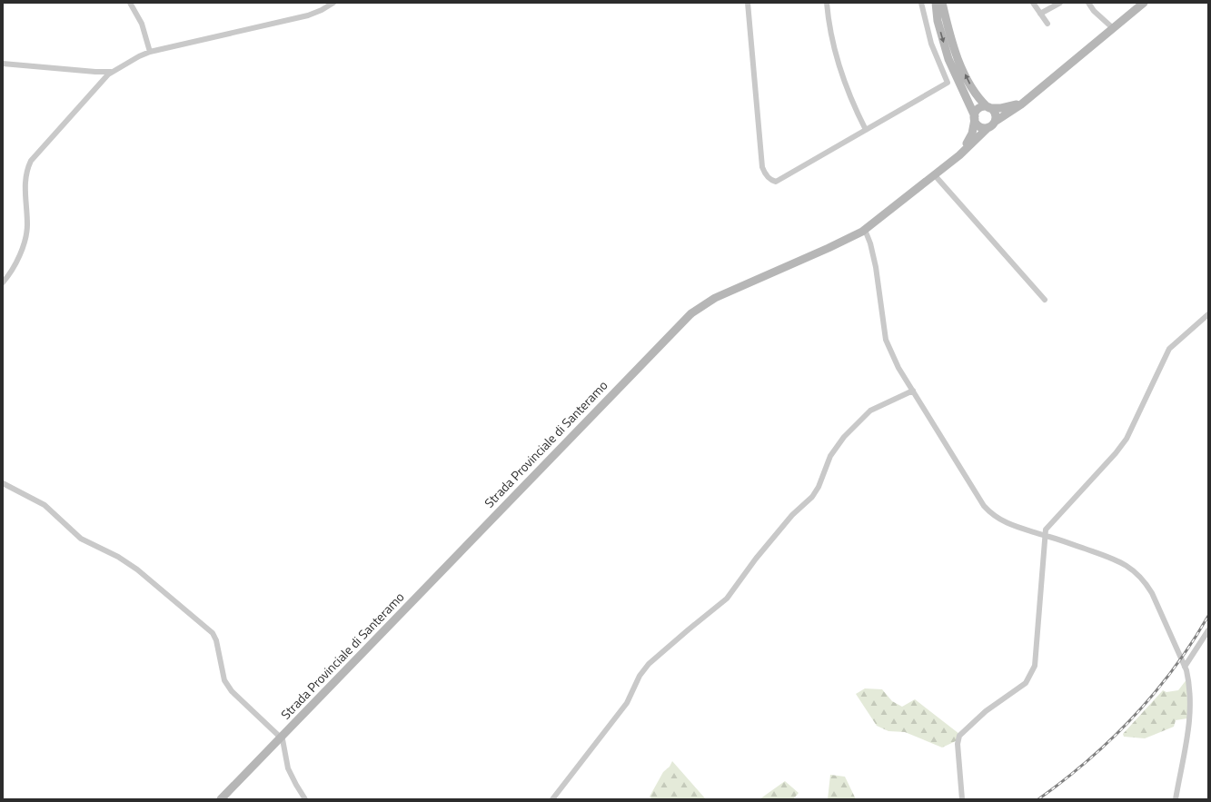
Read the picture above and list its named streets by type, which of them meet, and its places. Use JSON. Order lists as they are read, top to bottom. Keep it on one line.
{"streets":{"main road":["Strada Provinciale di Santeramo"]}}
